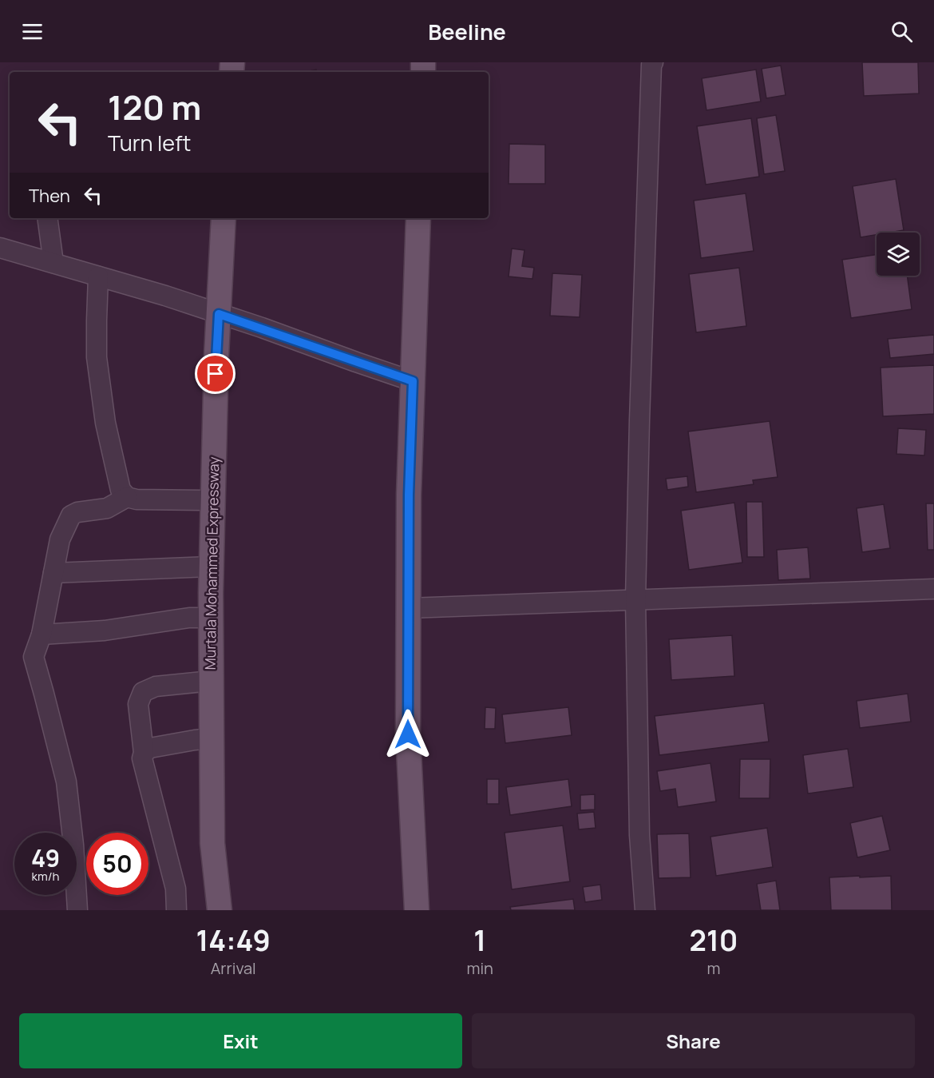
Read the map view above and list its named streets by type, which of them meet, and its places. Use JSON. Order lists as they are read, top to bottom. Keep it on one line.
{"streets":{"main road":["Murtala Mohammed Expressway"]},"page":{"header":"Beeline","turn":["120 m","Turn left"],"then":"Then","speed":"49 km/h","limit":"50","eta":["14:49","Arrival","1","min","210","m"],"buttons":["Exit","Share"]}}
